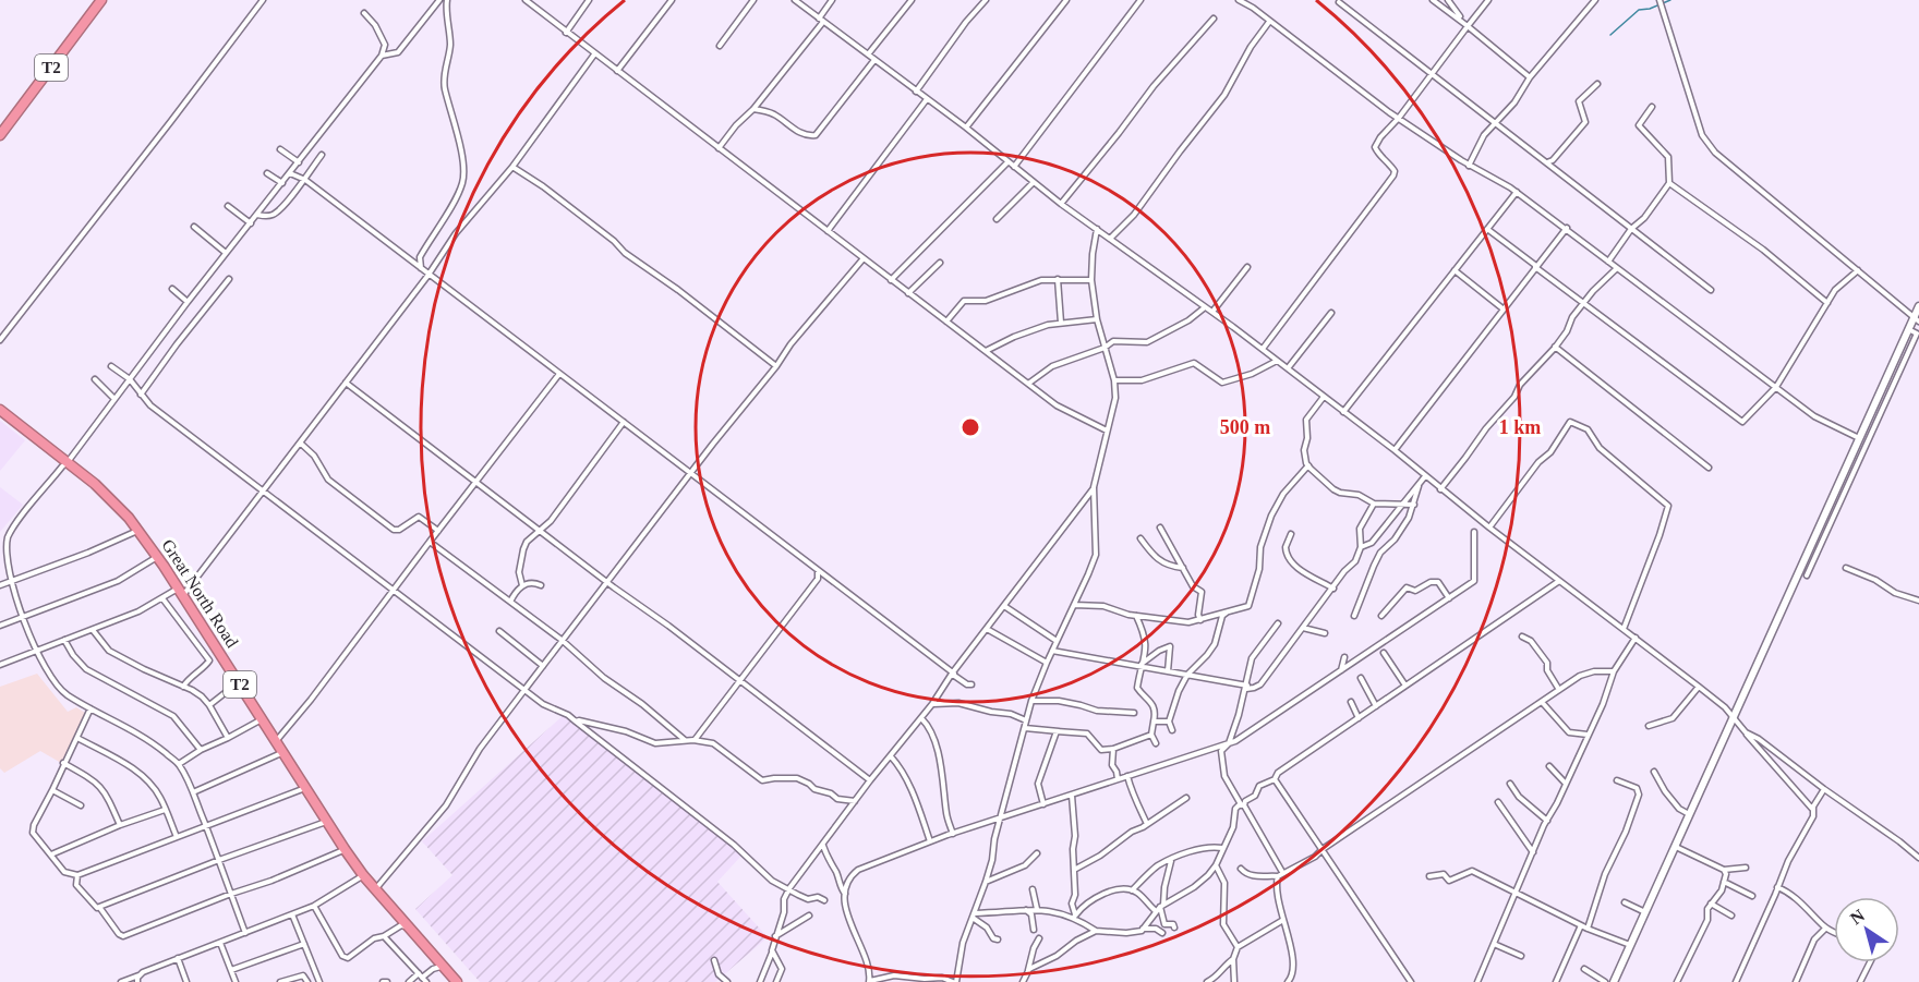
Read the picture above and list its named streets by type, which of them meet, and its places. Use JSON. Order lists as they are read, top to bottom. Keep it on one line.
{"streets":{"highway":["T2","Great North Road"]},"north":"top left","rings":["500 m","1 km"]}
